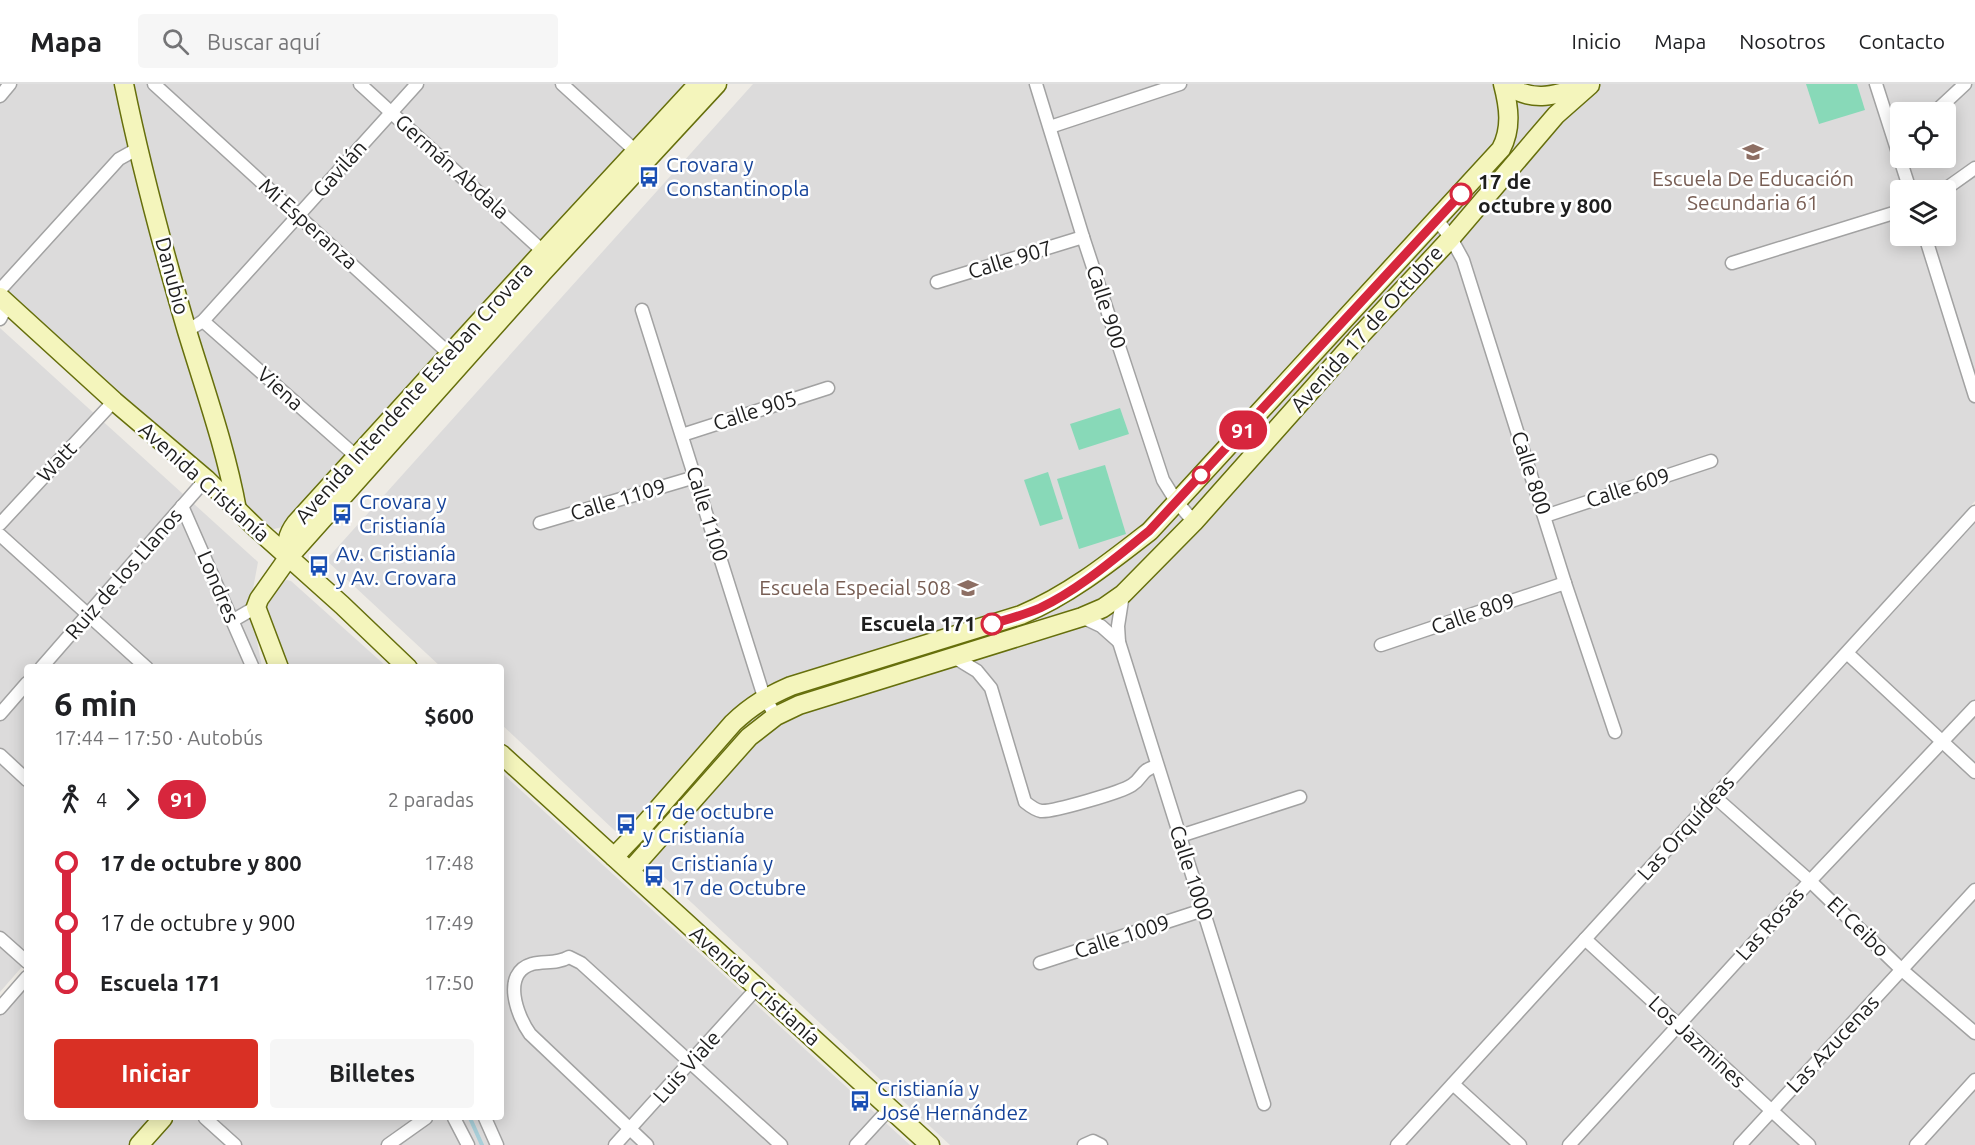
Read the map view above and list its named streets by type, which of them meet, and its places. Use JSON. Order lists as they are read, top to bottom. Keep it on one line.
{"streets":{"main road":["Danubio","Avenida 17 de Octubre","Avenida Intendente Esteban Crovara","Avenida Cristianía"],"street":["Germán Abdala","Gavilán","Mi Esperanza","Calle 907","Calle 900","Viena","Calle 905","Watt","Calle 800","Calle 609","Calle 1109","Calle 1100","Ruiz de los Llanos","Londres","Calle 809","Las Orquídeas","Calle 1000","Las Rosas","El Ceibo","Calle 1009","Los Jazmines","Las Azucenas","Luis Viale"]},"crossings":[["Germán Abdala","Gavilán"],["Germán Abdala","Avenida Intendente Esteban Crovara"],["Gavilán","Mi Esperanza"],["Gavilán","Danubio"],["Gavilán","Viena"],["Mi Esperanza","Avenida Intendente Esteban Crovara"],["Calle 907","Calle 900"],["Danubio","Avenida Cristianía"],["Calle 900","Avenida 17 de Octubre"],["Avenida 17 de Octubre","Calle 800"],["Avenida 17 de Octubre","Avenida Cristianía"],["Avenida 17 de Octubre","Calle 1100"],["Avenida 17 de Octubre","Calle 1000"],["Viena","Avenida Intendente Esteban Crovara"],["Avenida Intendente Esteban Crovara","Avenida Cristianía"],["Calle 905","Calle 1100"],["Watt","Avenida Cristianía"],["Calle 800","Calle 609"],["Calle 800","Calle 809"],["Avenida Cristianía","Ruiz de los Llanos"],["Avenida Cristianía","Luis Viale"],["Calle 1109","Calle 1100"],["Ruiz de los Llanos","Londres"],["Las Orquídeas","El Ceibo"],["Las Orquídeas","Los Jazmines"],["Calle 1000","Calle 1009"],["Las Rosas","El Ceibo"],["Las Rosas","Los Jazmines"],["El Ceibo","Las Azucenas"],["Los Jazmines","Las Azucenas"]],"places":{"school or university":["Escuela De Educación Secundaria 61","Escuela Especial 508"],"bus stop":["Crovara y Constantinopla","Crovara y Cristianía","Av. Cristianía y Av. Crovara","17 de octubre y Cristianía","Cristianía y 17 de Octubre","Cristianía y José Hernández"],"other":["17 de octubre y 800","Escuela 171"]},"lines":["bus line 91"],"page":{"header":"Mapa","search":"Buscar aquí","nav":["Inicio","Mapa","Nosotros","Contacto"],"on_map":"91","heading":["6 min","17:44 – 17:50 · Autobús","$600"],"legs":["4","91","2 paradas"],"list":[{"name":"17 de octubre y 800","value":"17:48"},{"name":"17 de octubre y 900","value":"17:49"},{"name":"Escuela 171","value":"17:50"}],"buttons":["Iniciar","Billetes"]}}
